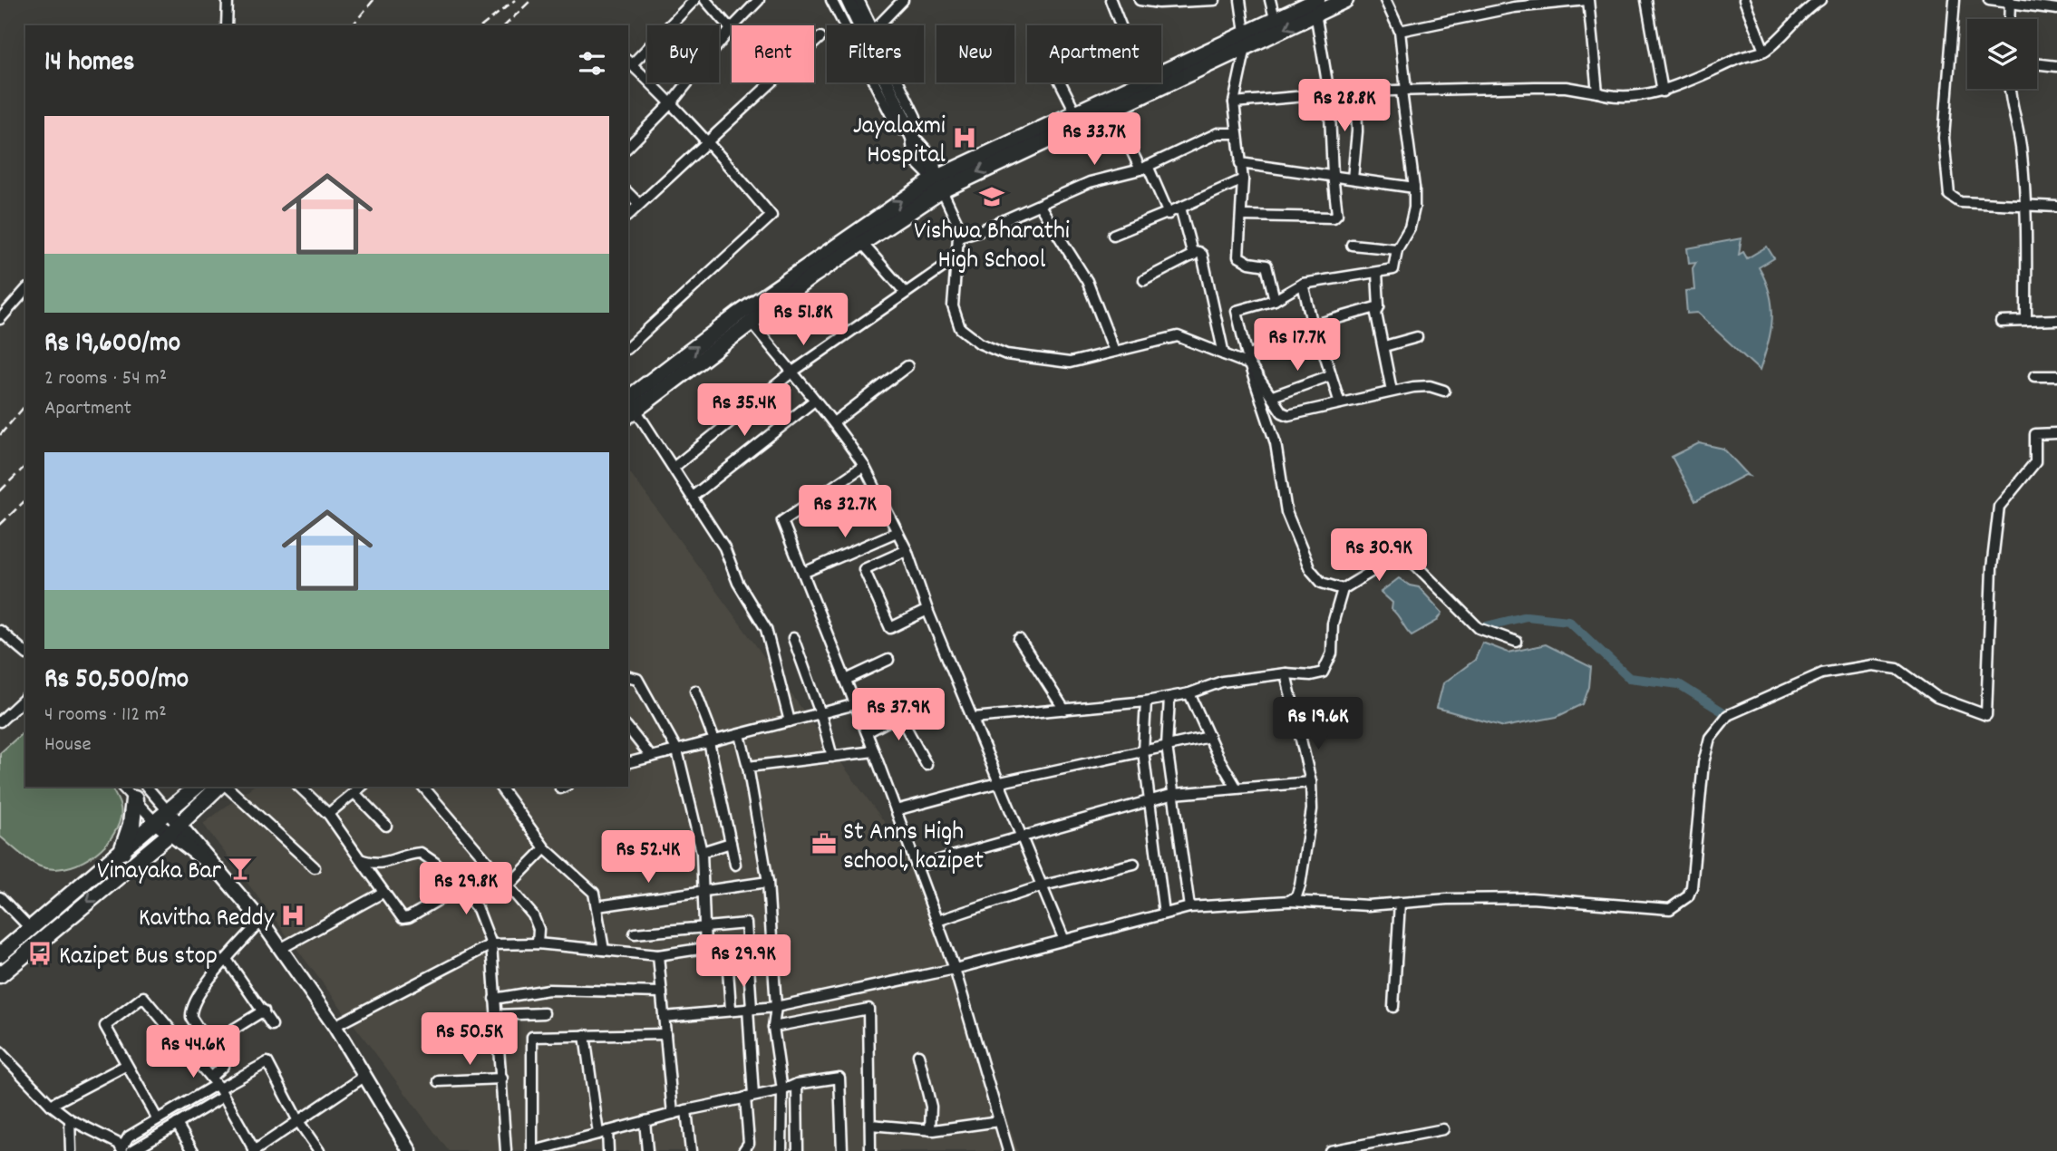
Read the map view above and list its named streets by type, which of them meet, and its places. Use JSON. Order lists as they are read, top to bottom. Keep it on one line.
{"places":{"hospital":["Jayalaxmi Hospital","Kavitha Reddy"],"school or university":["Vishwa Bharathi High School"],"office":["St Anns High school, kazipet"],"bar":["Vinayaka Bar"],"bus stop":["Kazipet Bus stop"]},"page":{"chip":["Buy","Rent","Filters","New","Apartment"],"heading":"14 homes","price":["Rs 28.8K","Rs 33.7K","Rs 51.8K","Rs 17.7K","Rs 35.4K","Rs 32.7K","Rs 30.9K","Rs 37.9K","Rs 19.6K","Rs 52.4K","Rs 29.8K","Rs 29.9K","Rs 50.5K","Rs 44.6K"],"list":[{"name":"Rs 19,600/mo","note":"2 rooms · 54 m² · Apartment"},{"name":"Rs 50,500/mo","note":"4 rooms · 112 m² · House"}]}}
